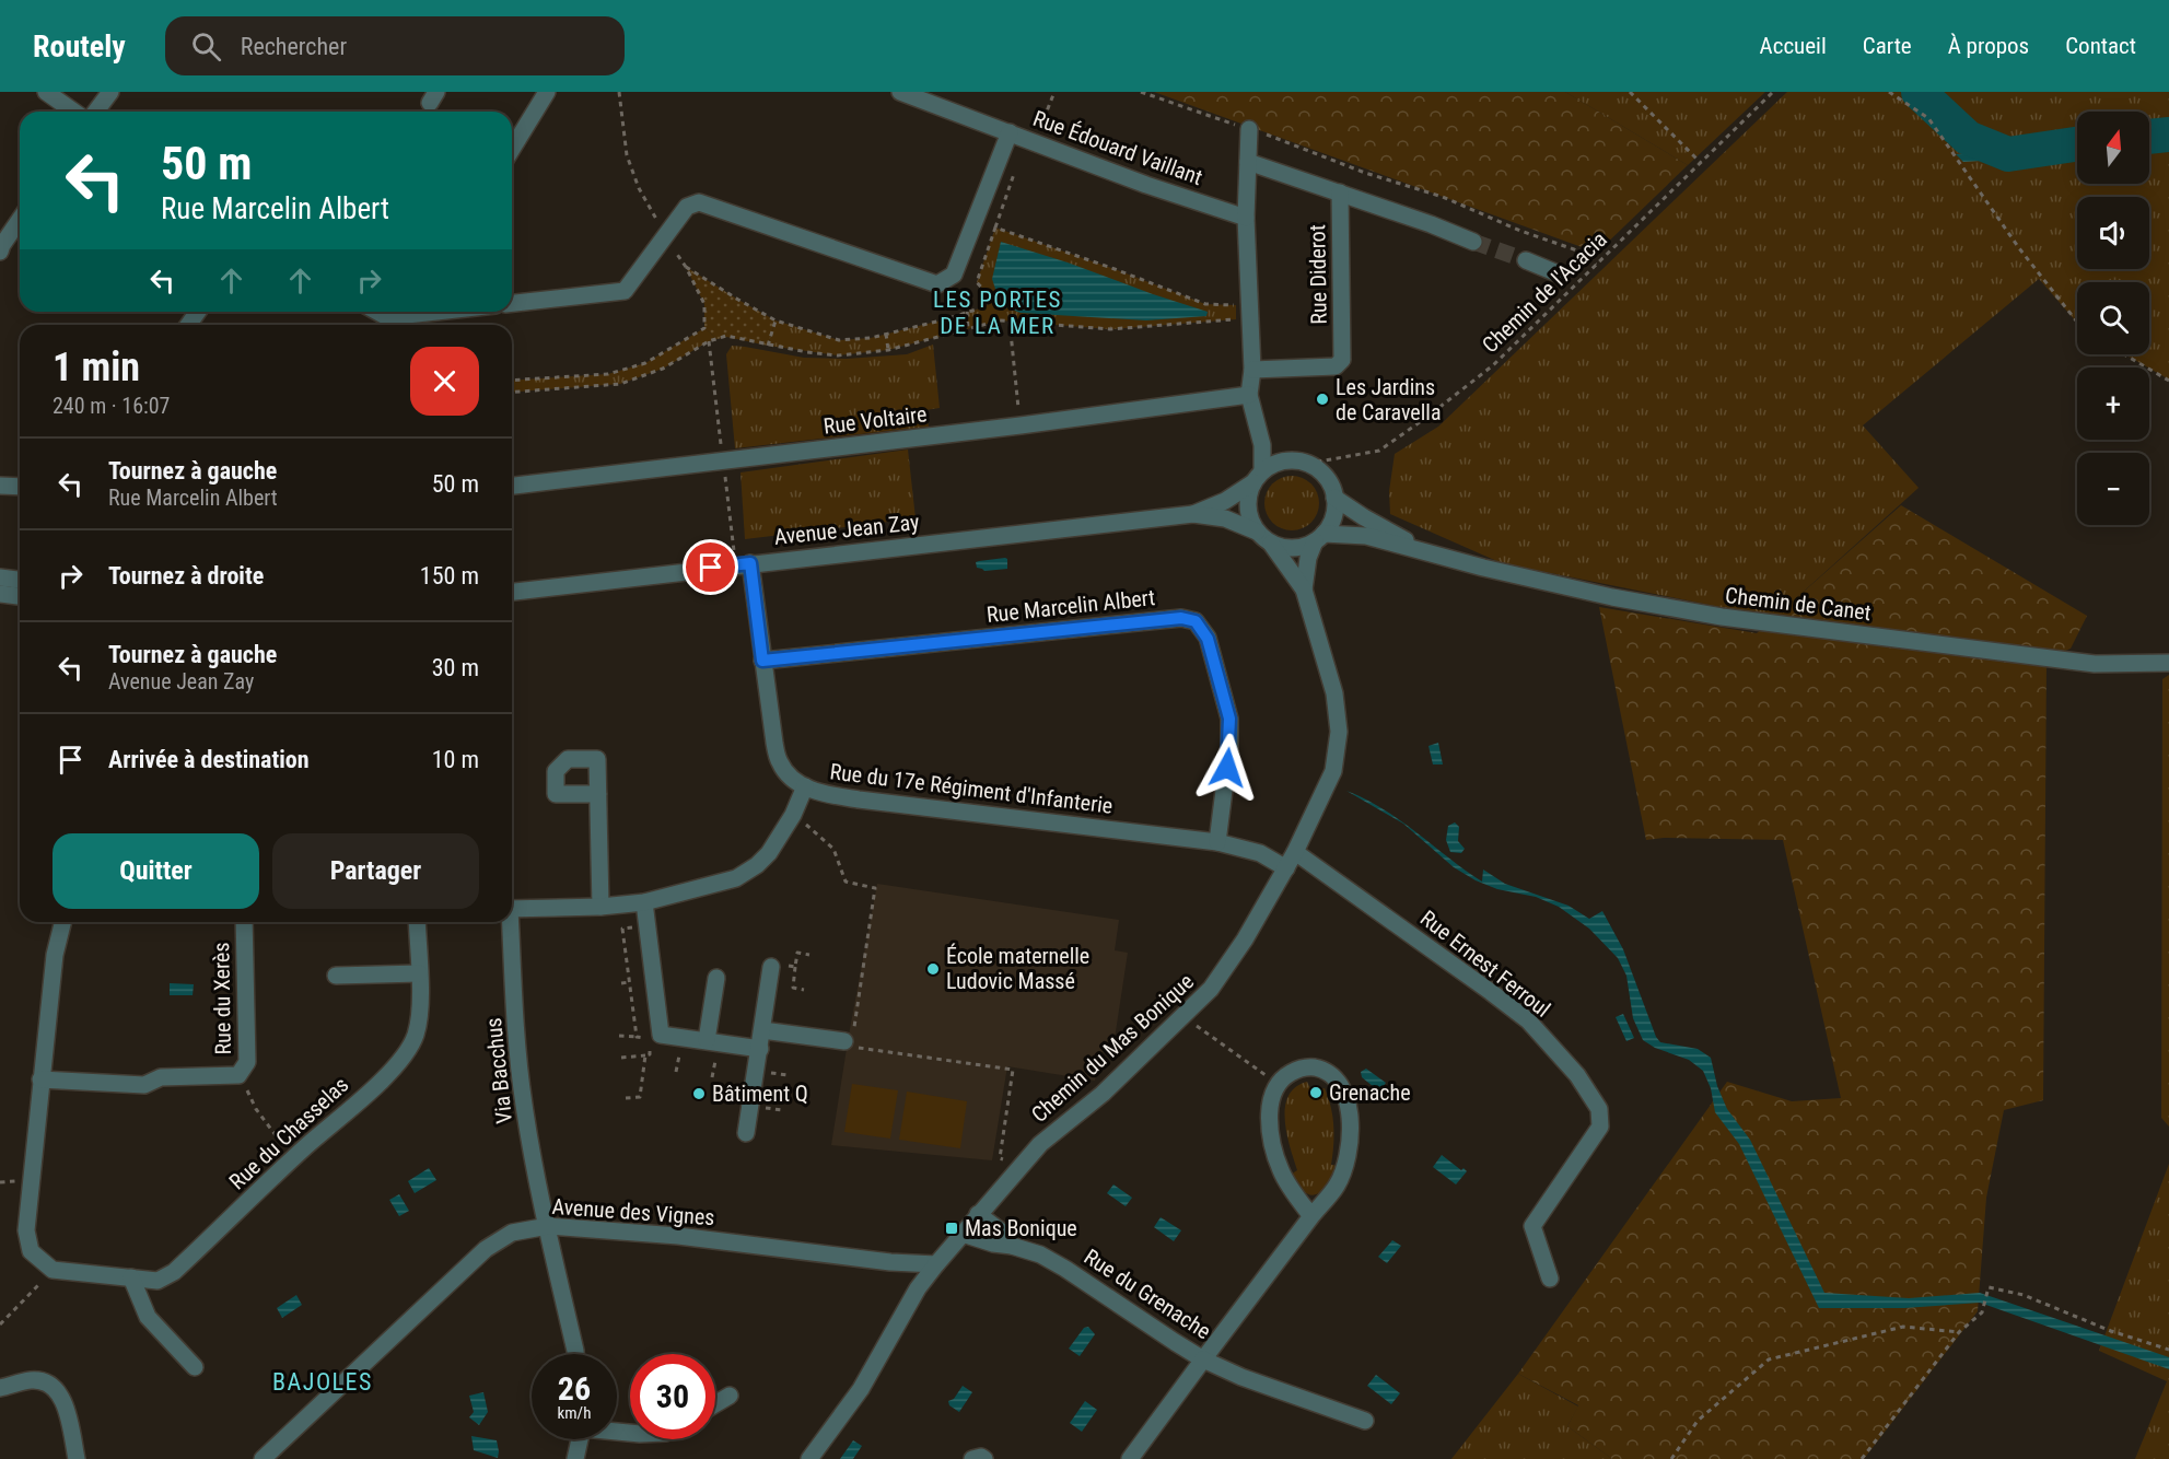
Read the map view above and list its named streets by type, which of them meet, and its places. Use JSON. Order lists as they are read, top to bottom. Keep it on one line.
{"streets":{"street":["Rue Édouard Vaillant","Rue Diderot","Rue Voltaire","Avenue Jean Zay","Chemin de Canet","Rue Marcelin Albert","Rue du 17e Régiment d'Infanterie","Rue Ernest Ferroul","Rue du Xerès","Chemin du Mas Bonique","Via Bacchus","Rue du Chasselas","Avenue des Vignes","Rue du Grenache"],"path":["Chemin de l'Acacia"]},"crossings":[["Chemin de l'Acacia","Avenue Jean Zay"],["Chemin de l'Acacia","Chemin de Canet"],["Chemin de l'Acacia","Chemin du Mas Bonique"],["Avenue Jean Zay","Chemin de Canet"],["Avenue Jean Zay","Rue du 17e Régiment d'Infanterie"],["Avenue Jean Zay","Chemin du Mas Bonique"],["Chemin de Canet","Chemin du Mas Bonique"],["Rue Marcelin Albert","Rue du 17e Régiment d'Infanterie"],["Rue du 17e Régiment d'Infanterie","Chemin du Mas Bonique"],["Rue du 17e Régiment d'Infanterie","Via Bacchus"],["Rue Ernest Ferroul","Chemin du Mas Bonique"],["Chemin du Mas Bonique","Avenue des Vignes"],["Chemin du Mas Bonique","Rue du Grenache"],["Via Bacchus","Avenue des Vignes"]],"districts":["LES PORTES DE LA MER","BAJOLES"],"places":{"other":["Les Jardins de Caravella","École maternelle Ludovic Massé","Grenache","Bâtiment Q"],"transit":["Mas Bonique"]},"north":"top","page":{"header":"Routely","search":"Rechercher","nav":["Accueil","Carte","À propos","Contact"],"map_buttons":["+","−"],"turn":["50 m","Rue Marcelin Albert"],"heading":["1 min","240 m · 16:07"],"list":[{"name":"Tournez à gauche","note":"Rue Marcelin Albert","value":"50 m"},{"name":"Tournez à droite","value":"150 m"},{"name":"Tournez à gauche","note":"Avenue Jean Zay","value":"30 m"},{"name":"Arrivée à destination","value":"10 m"}],"buttons":["Quitter","Partager"],"speed":"26 km/h","limit":"30"}}
